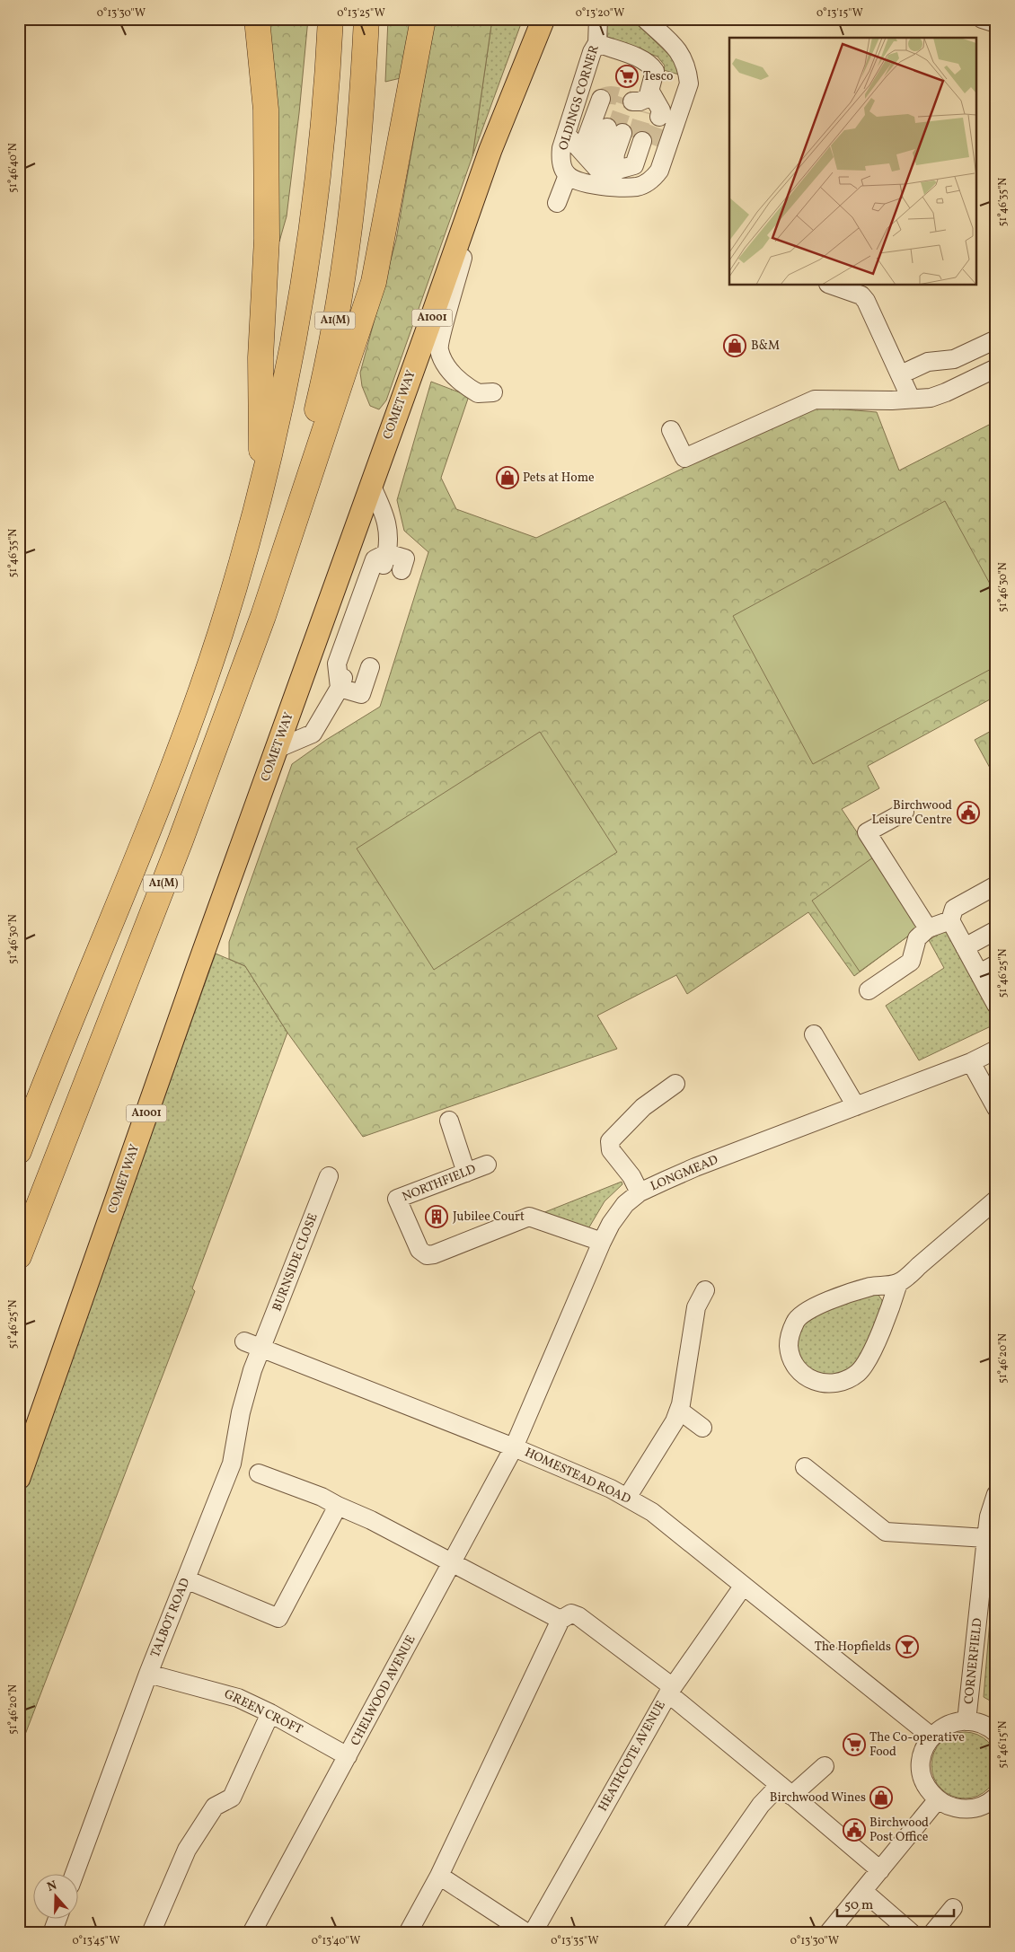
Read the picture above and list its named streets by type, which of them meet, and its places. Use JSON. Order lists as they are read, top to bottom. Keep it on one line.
{"streets":{"highway":["A1(M)"],"main road":["A1001","COMET WAY"],"street":["OLDINGS CORNER","LONGMEAD","NORTHFIELD","BURNSIDE CLOSE","HOMESTEAD ROAD","TALBOT ROAD","CORNERFIELD","CHELWOOD AVENUE","GREEN CROFT","HEATHCOTE AVENUE"]},"crossings":[["LONGMEAD","NORTHFIELD"],["LONGMEAD","HOMESTEAD ROAD"],["LONGMEAD","CHELWOOD AVENUE"],["BURNSIDE CLOSE","HOMESTEAD ROAD"],["BURNSIDE CLOSE","TALBOT ROAD"],["HOMESTEAD ROAD","TALBOT ROAD"],["HOMESTEAD ROAD","CHELWOOD AVENUE"],["HOMESTEAD ROAD","HEATHCOTE AVENUE"],["TALBOT ROAD","GREEN CROFT"],["CHELWOOD AVENUE","GREEN CROFT"]],"places":{"supermarket":["Tesco","The Co-operative Food"],"shop":["B&M","Pets at Home","Birchwood Wines"],"public building":["Birchwood Leisure Centre","Birchwood Post Office"],"building":["Jubilee Court"],"bar":["The Hopfields"]},"scale_bar":"50 m","north":"top","coordinates":["0°13'30\"W","0°13'25\"W","0°13'20\"W","0°13'15\"W","51°46'40\"N","51°46'35\"N","51°46'30\"N","51°46'25\"N","51°46'20\"N","51°46'15\"N","0°13'45\"W","0°13'40\"W","0°13'35\"W"]}
